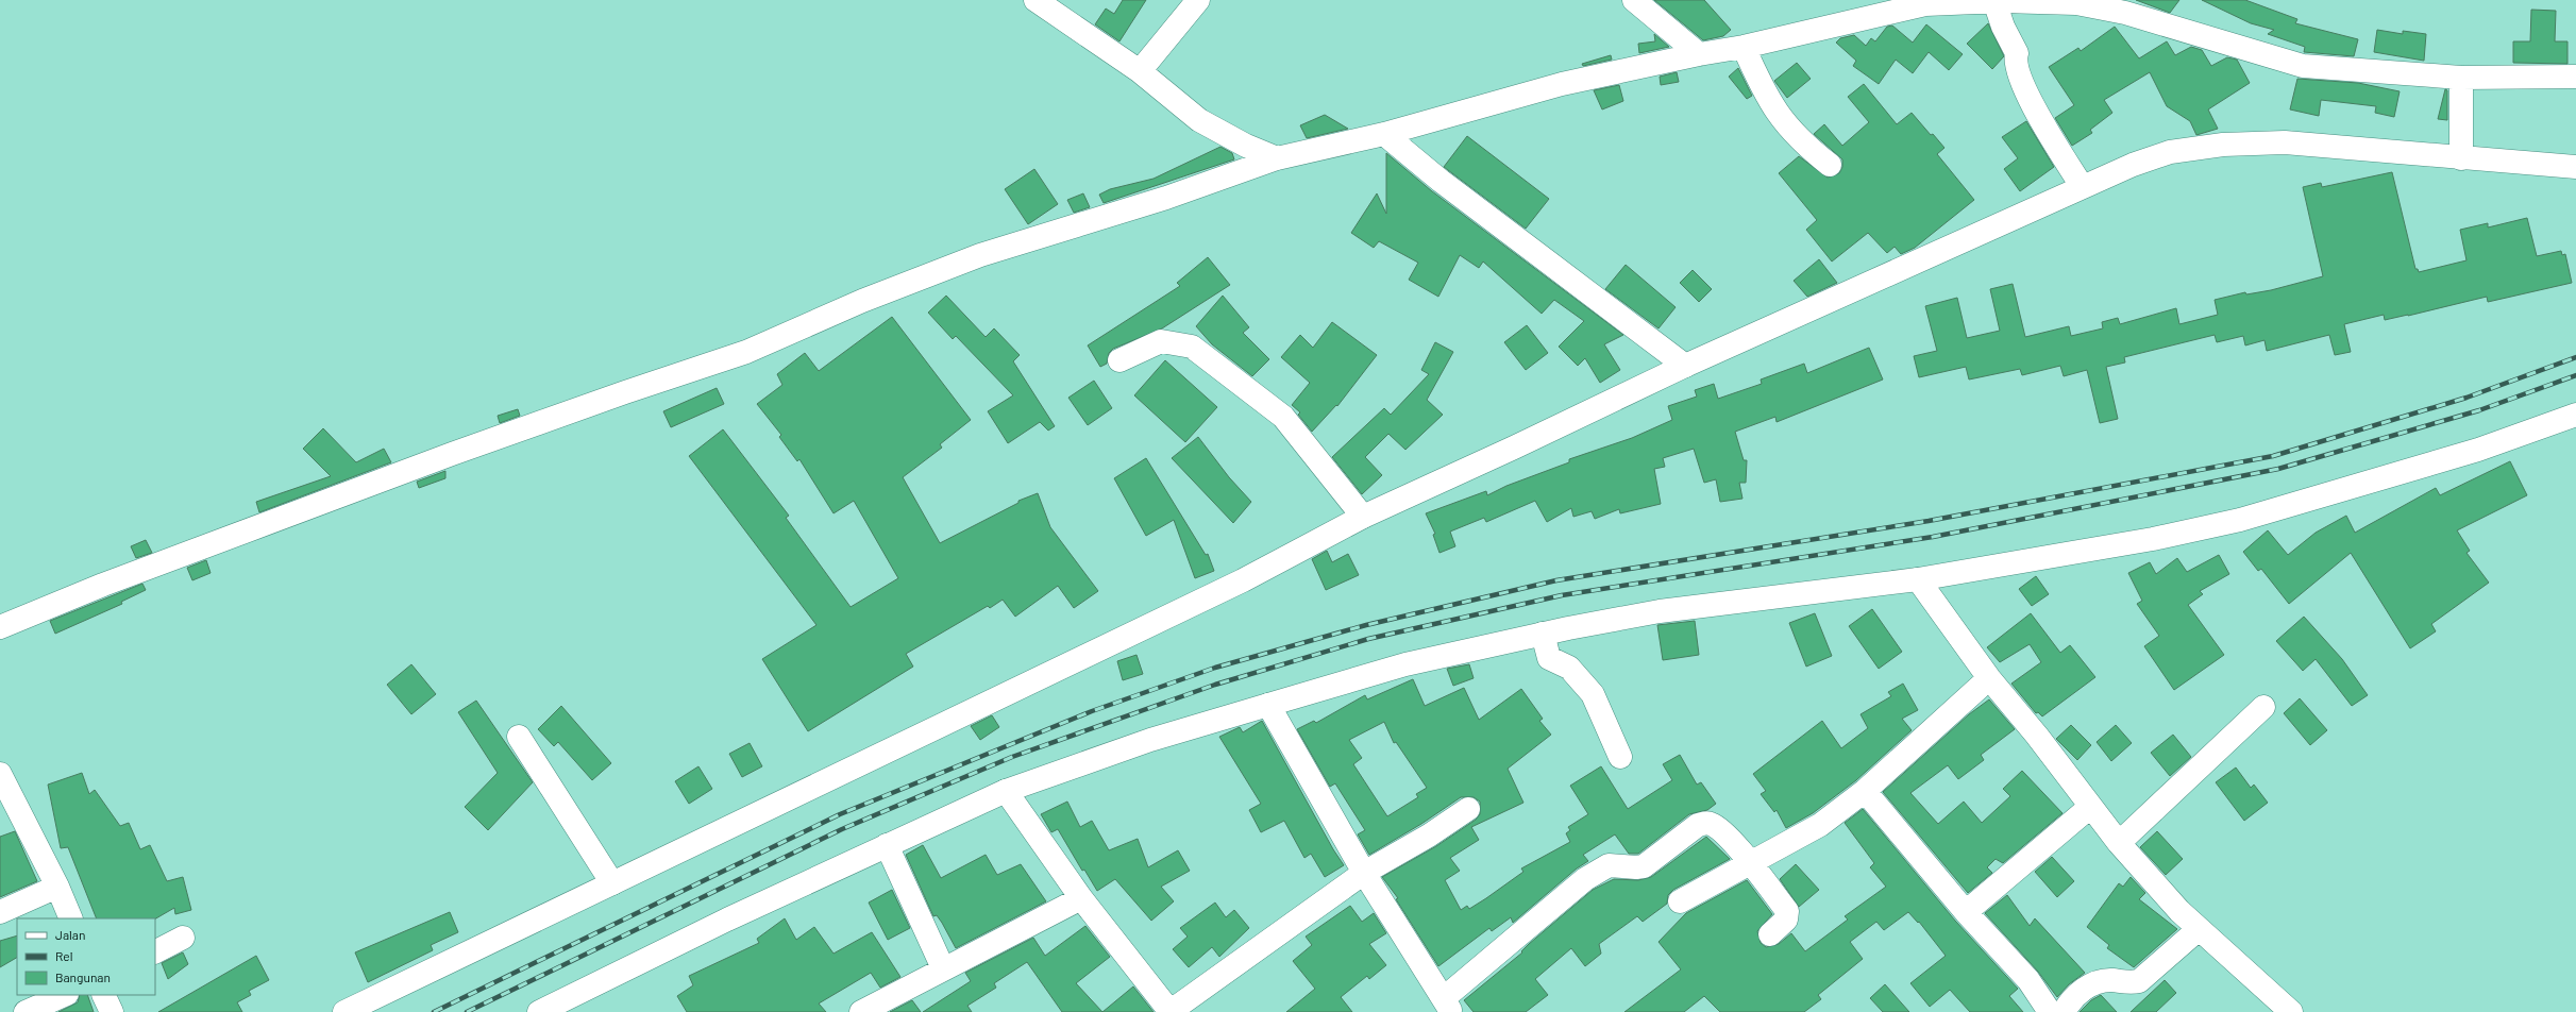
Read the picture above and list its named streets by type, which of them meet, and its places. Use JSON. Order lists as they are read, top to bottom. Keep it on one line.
{"legend":["Jalan","Rel","Bangunan"]}
